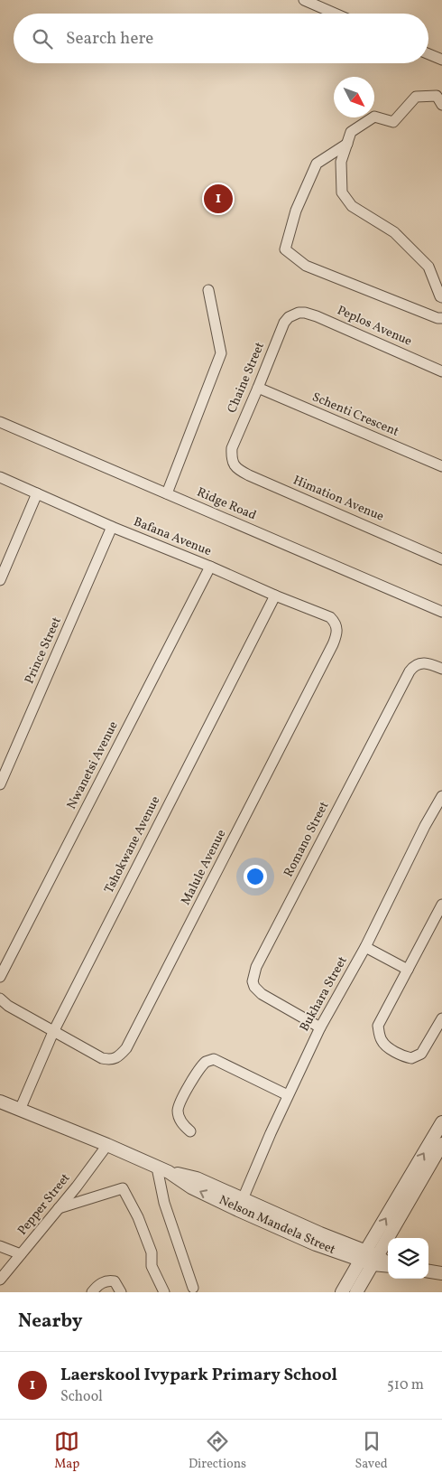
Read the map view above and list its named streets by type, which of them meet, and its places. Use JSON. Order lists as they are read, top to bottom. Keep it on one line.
{"streets":{"street":["Peplos Avenue","Chaine Street","Schenti Crescent","Himation Avenue","Ridge Road","Bafana Avenue","Prince Street","Nwanetsi Avenue","Romano Street","Tshokwane Avenue","Malule Avenue","Bukhara Street","Pepper Street","Nelson Mandela Street"]},"crossings":[["Peplos Avenue","Chaine Street"],["Chaine Street","Schenti Crescent"],["Chaine Street","Himation Avenue"],["Bafana Avenue","Prince Street"],["Bafana Avenue","Nwanetsi Avenue"],["Bafana Avenue","Tshokwane Avenue"],["Bafana Avenue","Malule Avenue"],["Romano Street","Bukhara Street"],["Tshokwane Avenue","Malule Avenue"],["Tshokwane Avenue","Nelson Mandela Street"],["Bukhara Street","Nelson Mandela Street"],["Pepper Street","Nelson Mandela Street"]],"north":"bottom right","page":{"search":"Search here","pins":"1","heading":"Nearby","list":[{"mark":"1","name":"Laerskool Ivypark Primary School","note":"School","value":"510 m"}],"nav":["Map","Directions","Saved"]}}
